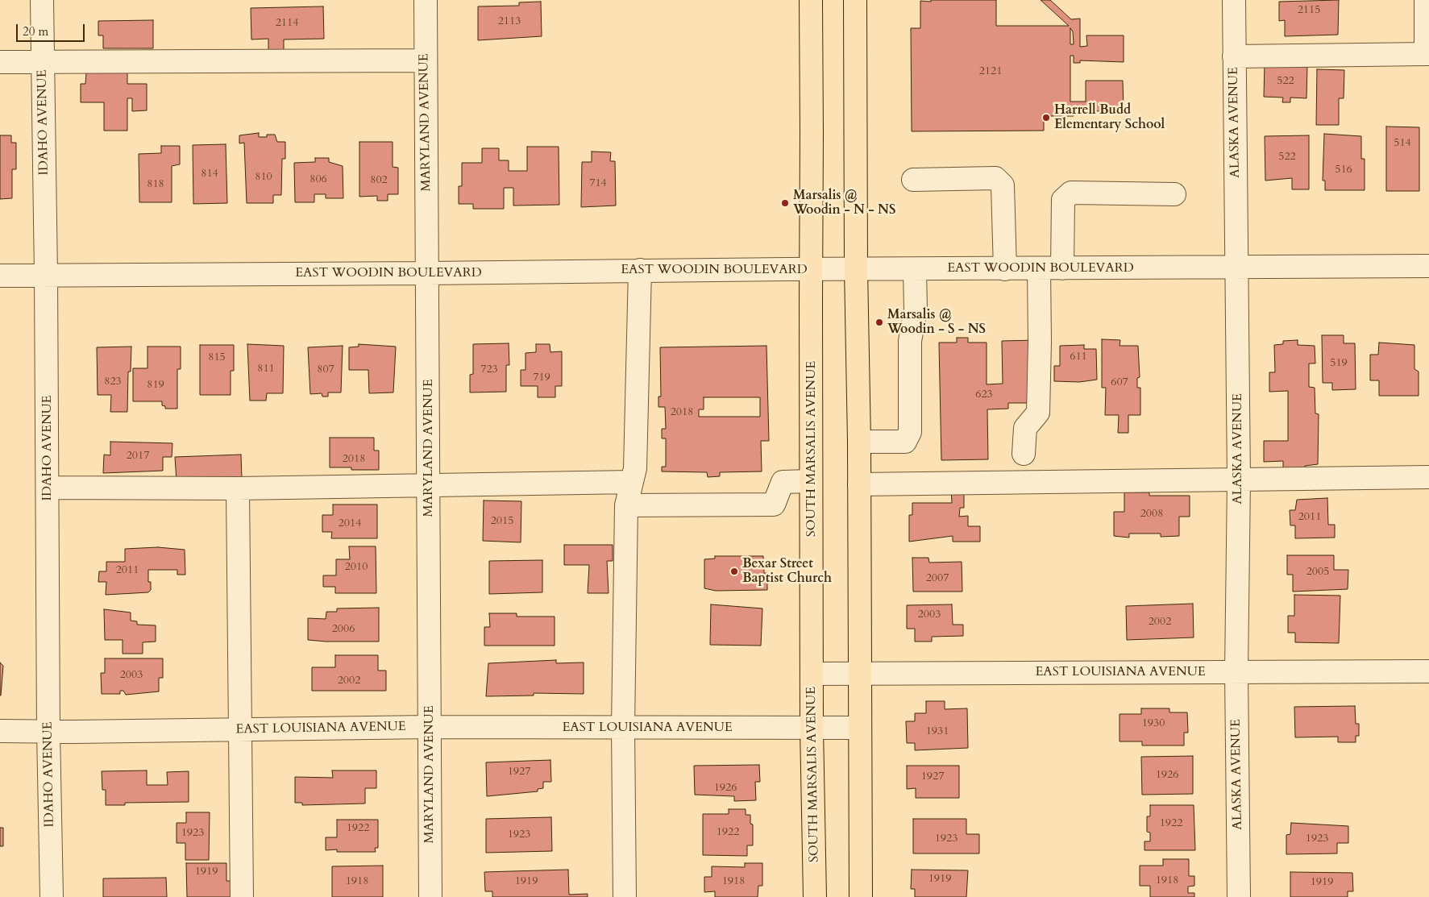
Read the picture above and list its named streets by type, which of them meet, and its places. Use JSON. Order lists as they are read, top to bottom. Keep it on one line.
{"streets":{"main road":["SOUTH MARSALIS AVENUE"],"street":["IDAHO AVENUE","MARYLAND AVENUE","ALASKA AVENUE","EAST WOODIN BOULEVARD","EAST LOUISIANA AVENUE"]},"crossings":[["IDAHO AVENUE","EAST WOODIN BOULEVARD"],["IDAHO AVENUE","EAST LOUISIANA AVENUE"],["MARYLAND AVENUE","EAST WOODIN BOULEVARD"],["MARYLAND AVENUE","EAST LOUISIANA AVENUE"],["ALASKA AVENUE","EAST WOODIN BOULEVARD"],["ALASKA AVENUE","EAST LOUISIANA AVENUE"],["EAST WOODIN BOULEVARD","SOUTH MARSALIS AVENUE"],["SOUTH MARSALIS AVENUE","EAST LOUISIANA AVENUE"]],"places":["Harrell Budd Elementary School","Marsalis @ Woodin - N - NS","Marsalis @ Woodin - S - NS","Bexar Street Baptist Church"],"house_numbers":["2115","2113","2114","2121","522","514","522","516","814","810","806","802","714","818","611","815","519","811","807","723","719","823","607","819","623","2018","2017","2018","2008","2011","2015","2014","2010","2011","2005","2007","2003","2002","2006","2003","2002","1930","1931","1927","1926","1927","1926","1922","1922","1922","1923","1923","1923","1923","1919","1919","1918","1918","1919","1918","1919"],"scale_bar":"20 m"}
